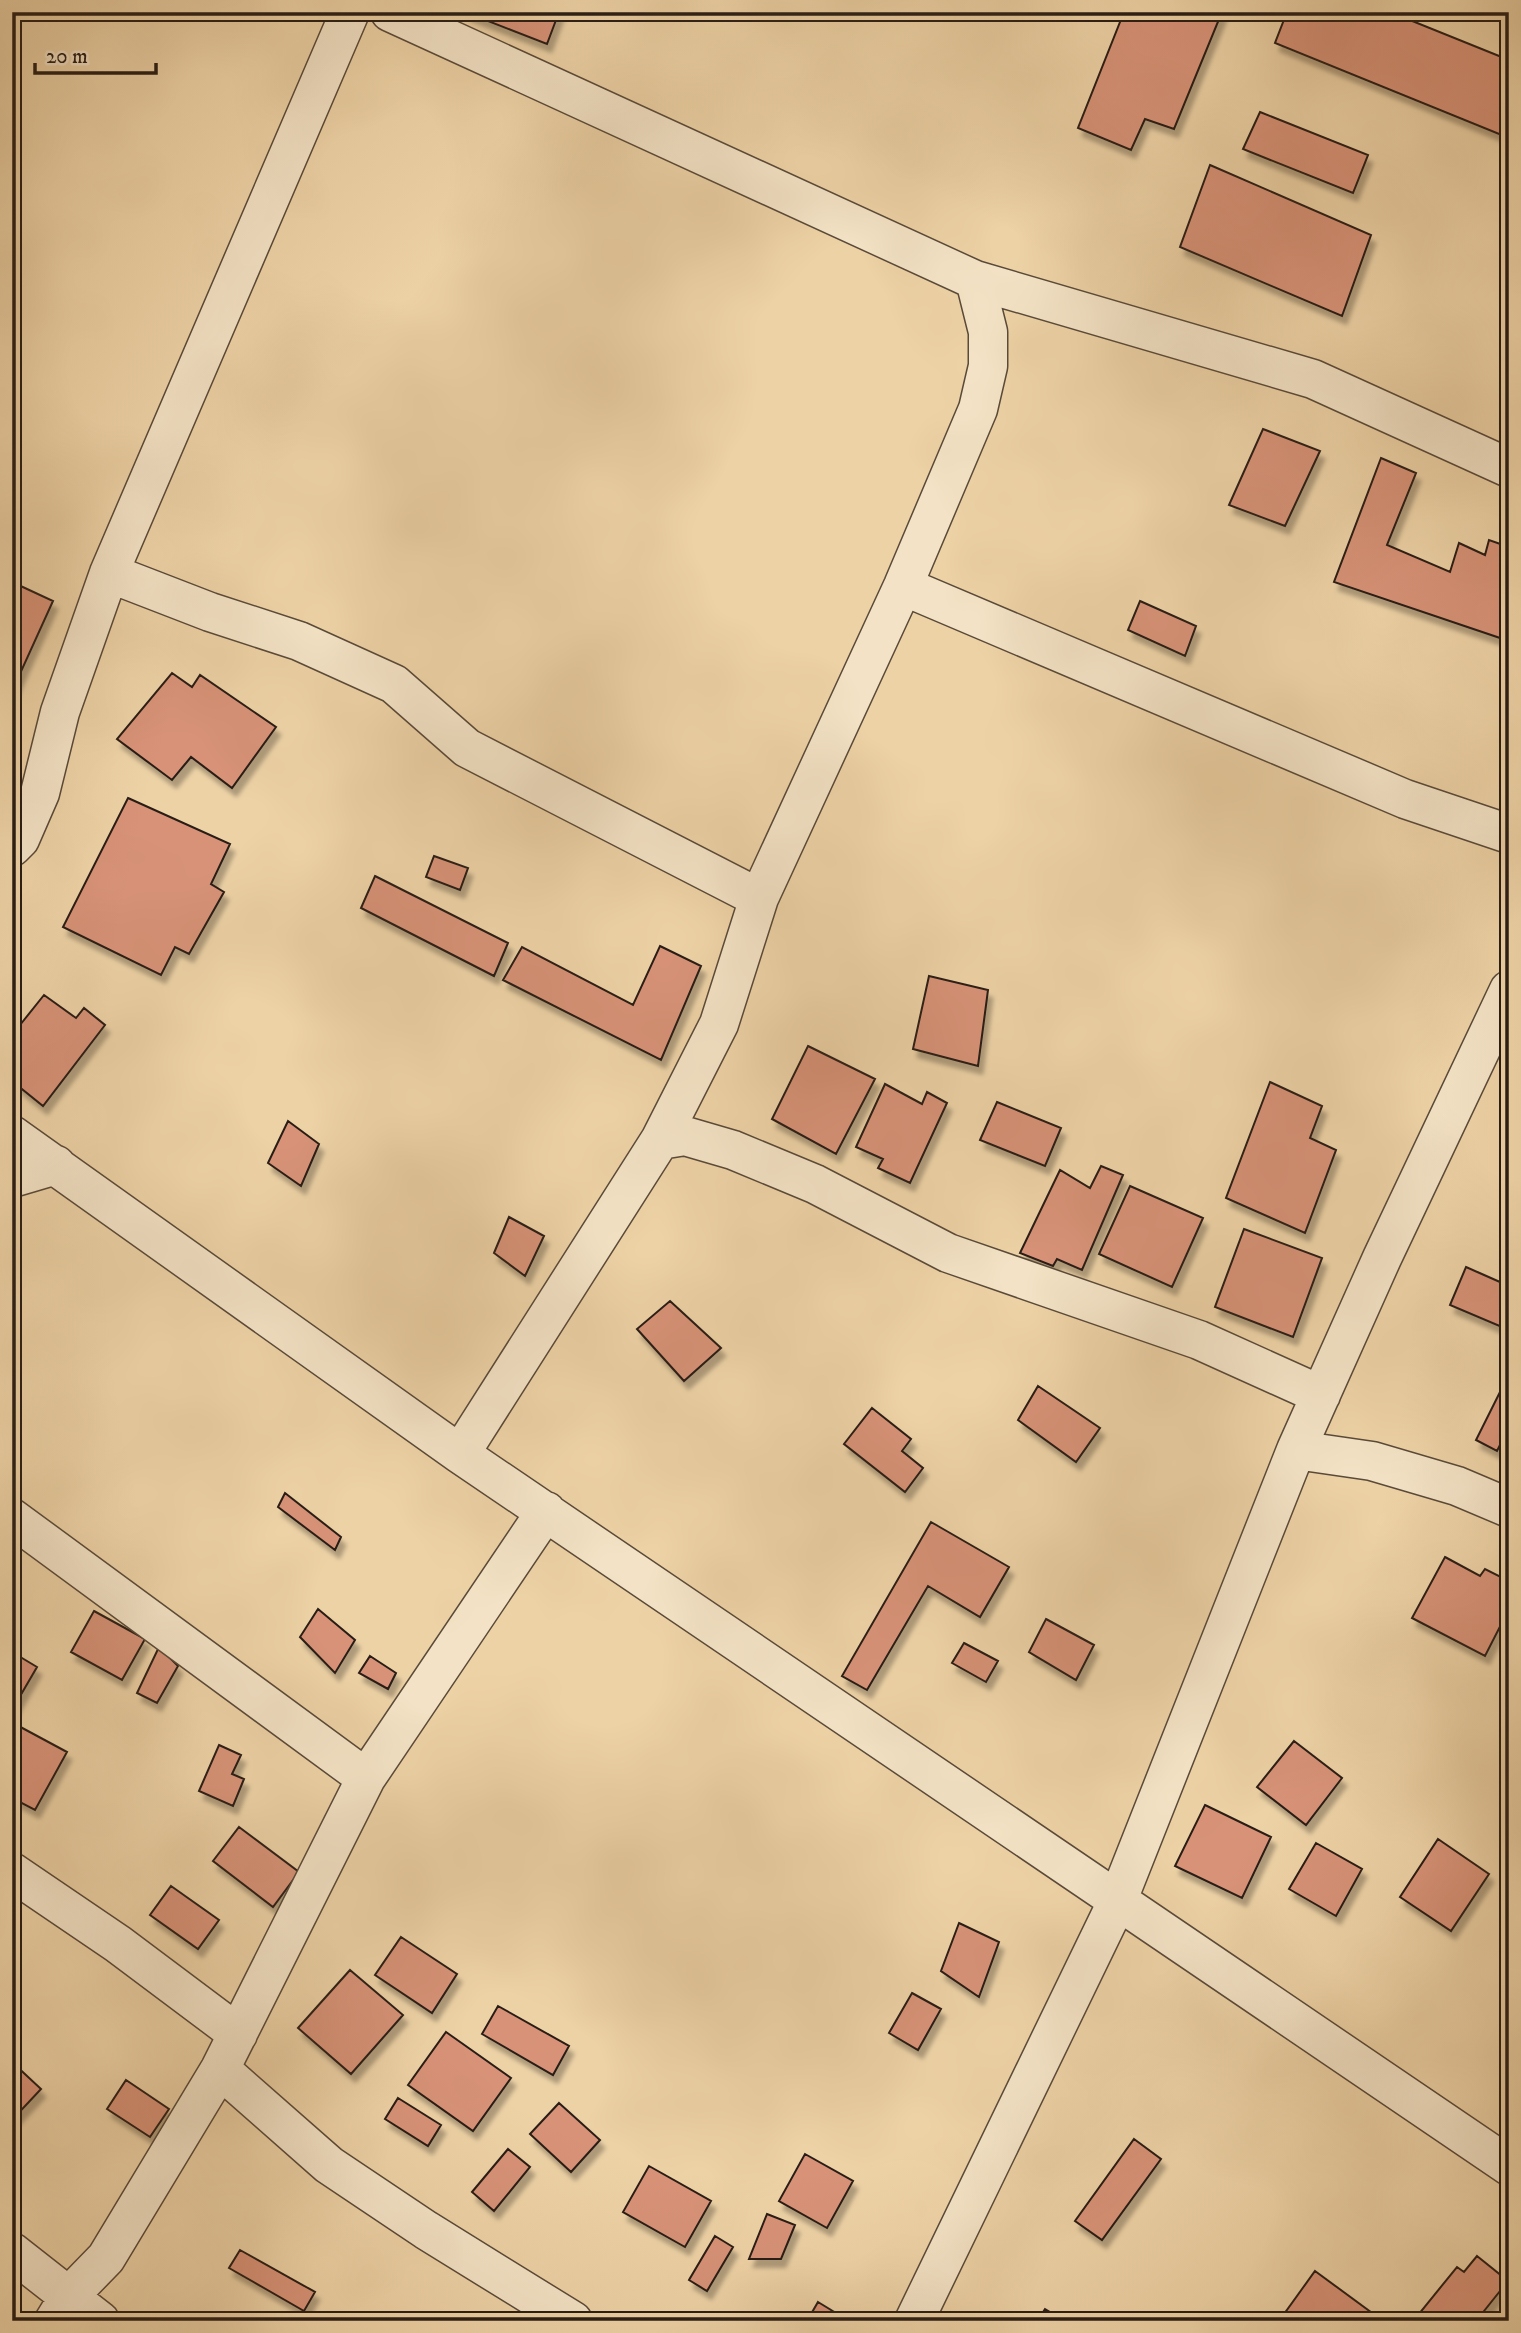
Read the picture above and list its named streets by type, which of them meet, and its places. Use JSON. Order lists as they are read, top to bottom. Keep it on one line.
{"scale_bar":"20 m"}
